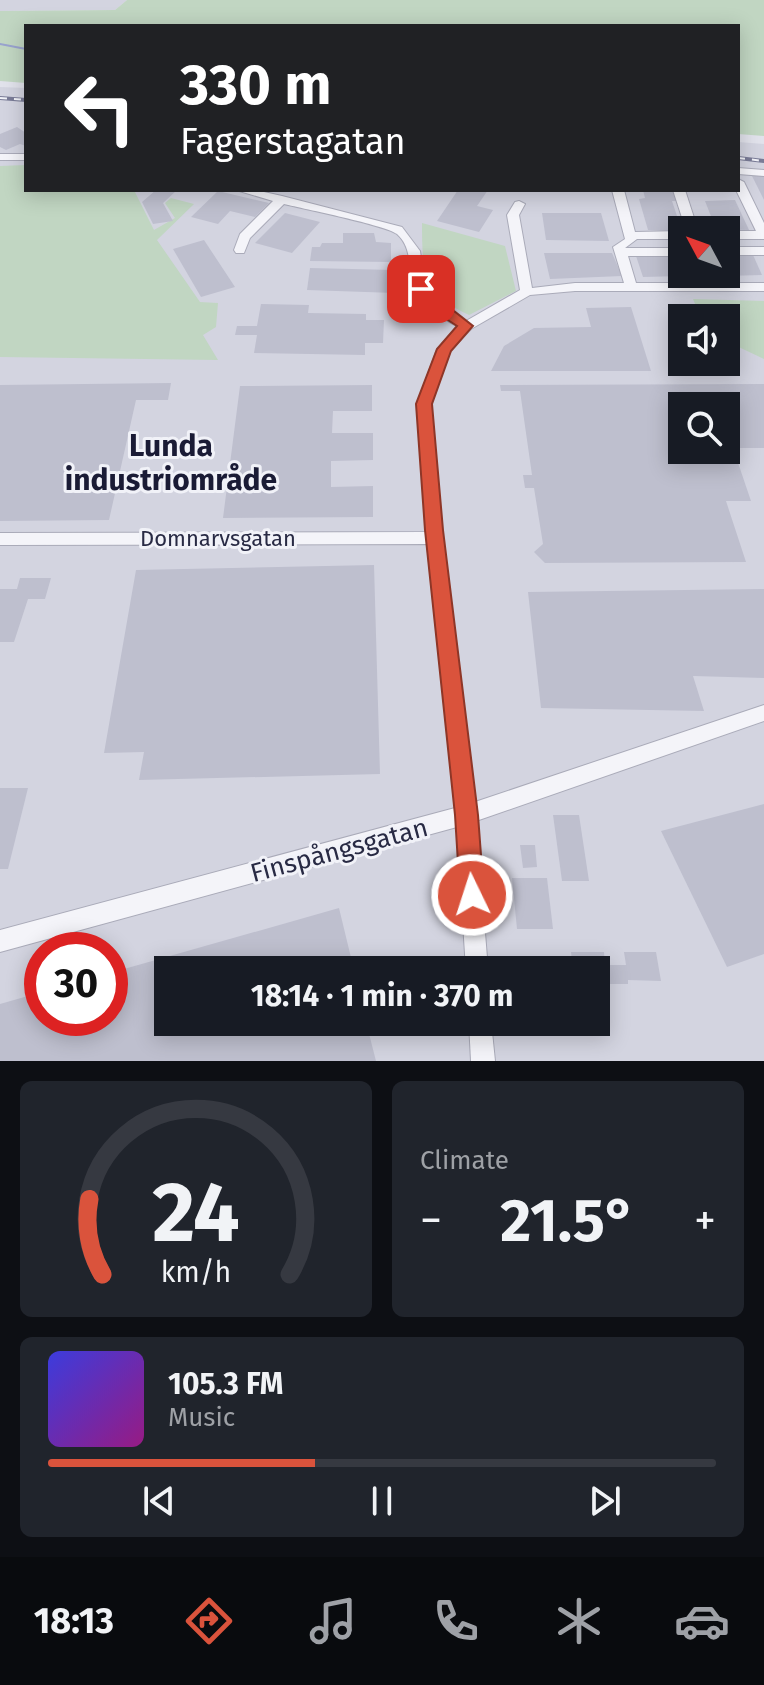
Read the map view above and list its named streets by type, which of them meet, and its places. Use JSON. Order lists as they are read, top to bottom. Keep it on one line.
{"streets":{"street":["Domnarvsgatan","Finspångsgatan"]},"districts":["Lunda industriområde"],"north":"top left","page":{"turn":["330 m","Fagerstagatan"],"limit":"30","trip":"18:14 · 1 min · 370 m","tile":"Climate","heat":["−","21.5°","+"],"song":["105.3 FM","Music"],"tabs":"18:13","gauge":["24","km/h"]}}
